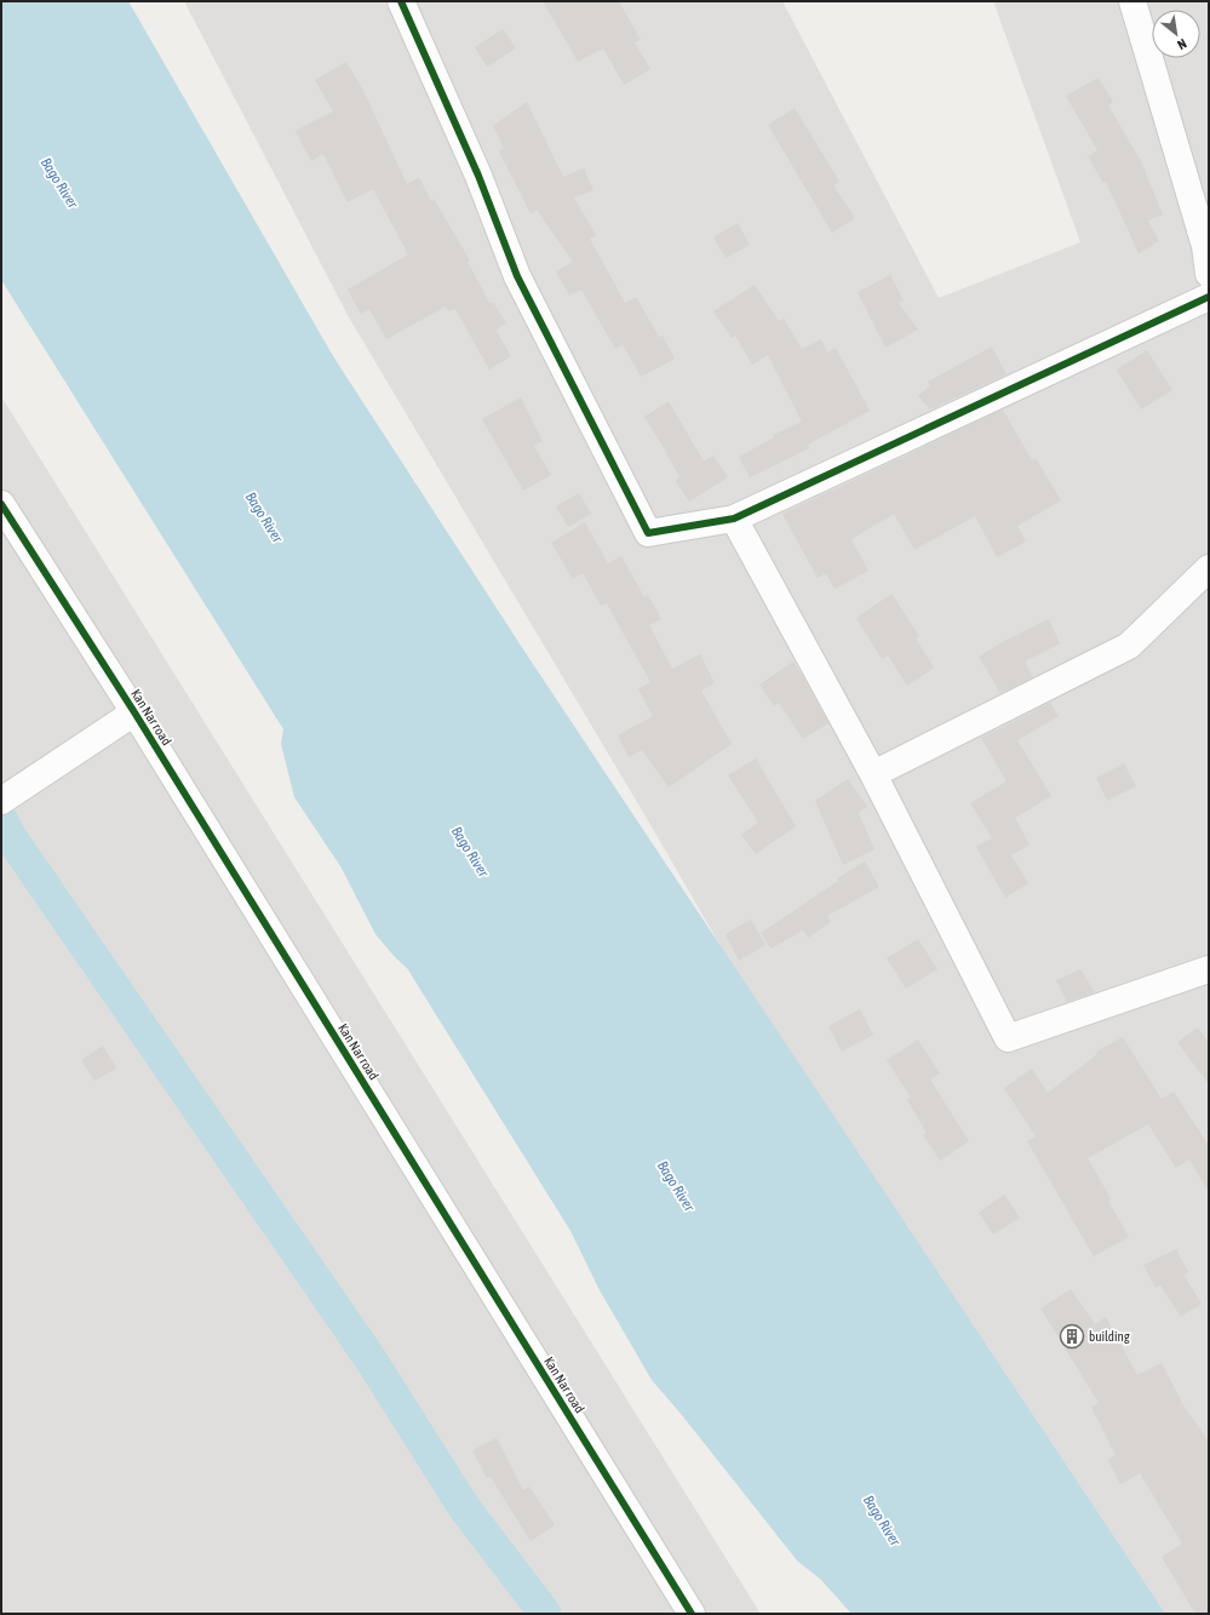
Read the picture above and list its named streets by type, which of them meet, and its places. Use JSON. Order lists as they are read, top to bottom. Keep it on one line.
{"streets":{"street":["Kan Nar road"]},"water":["Bago River"],"places":{"building":["building"]},"north":"bottom right"}
